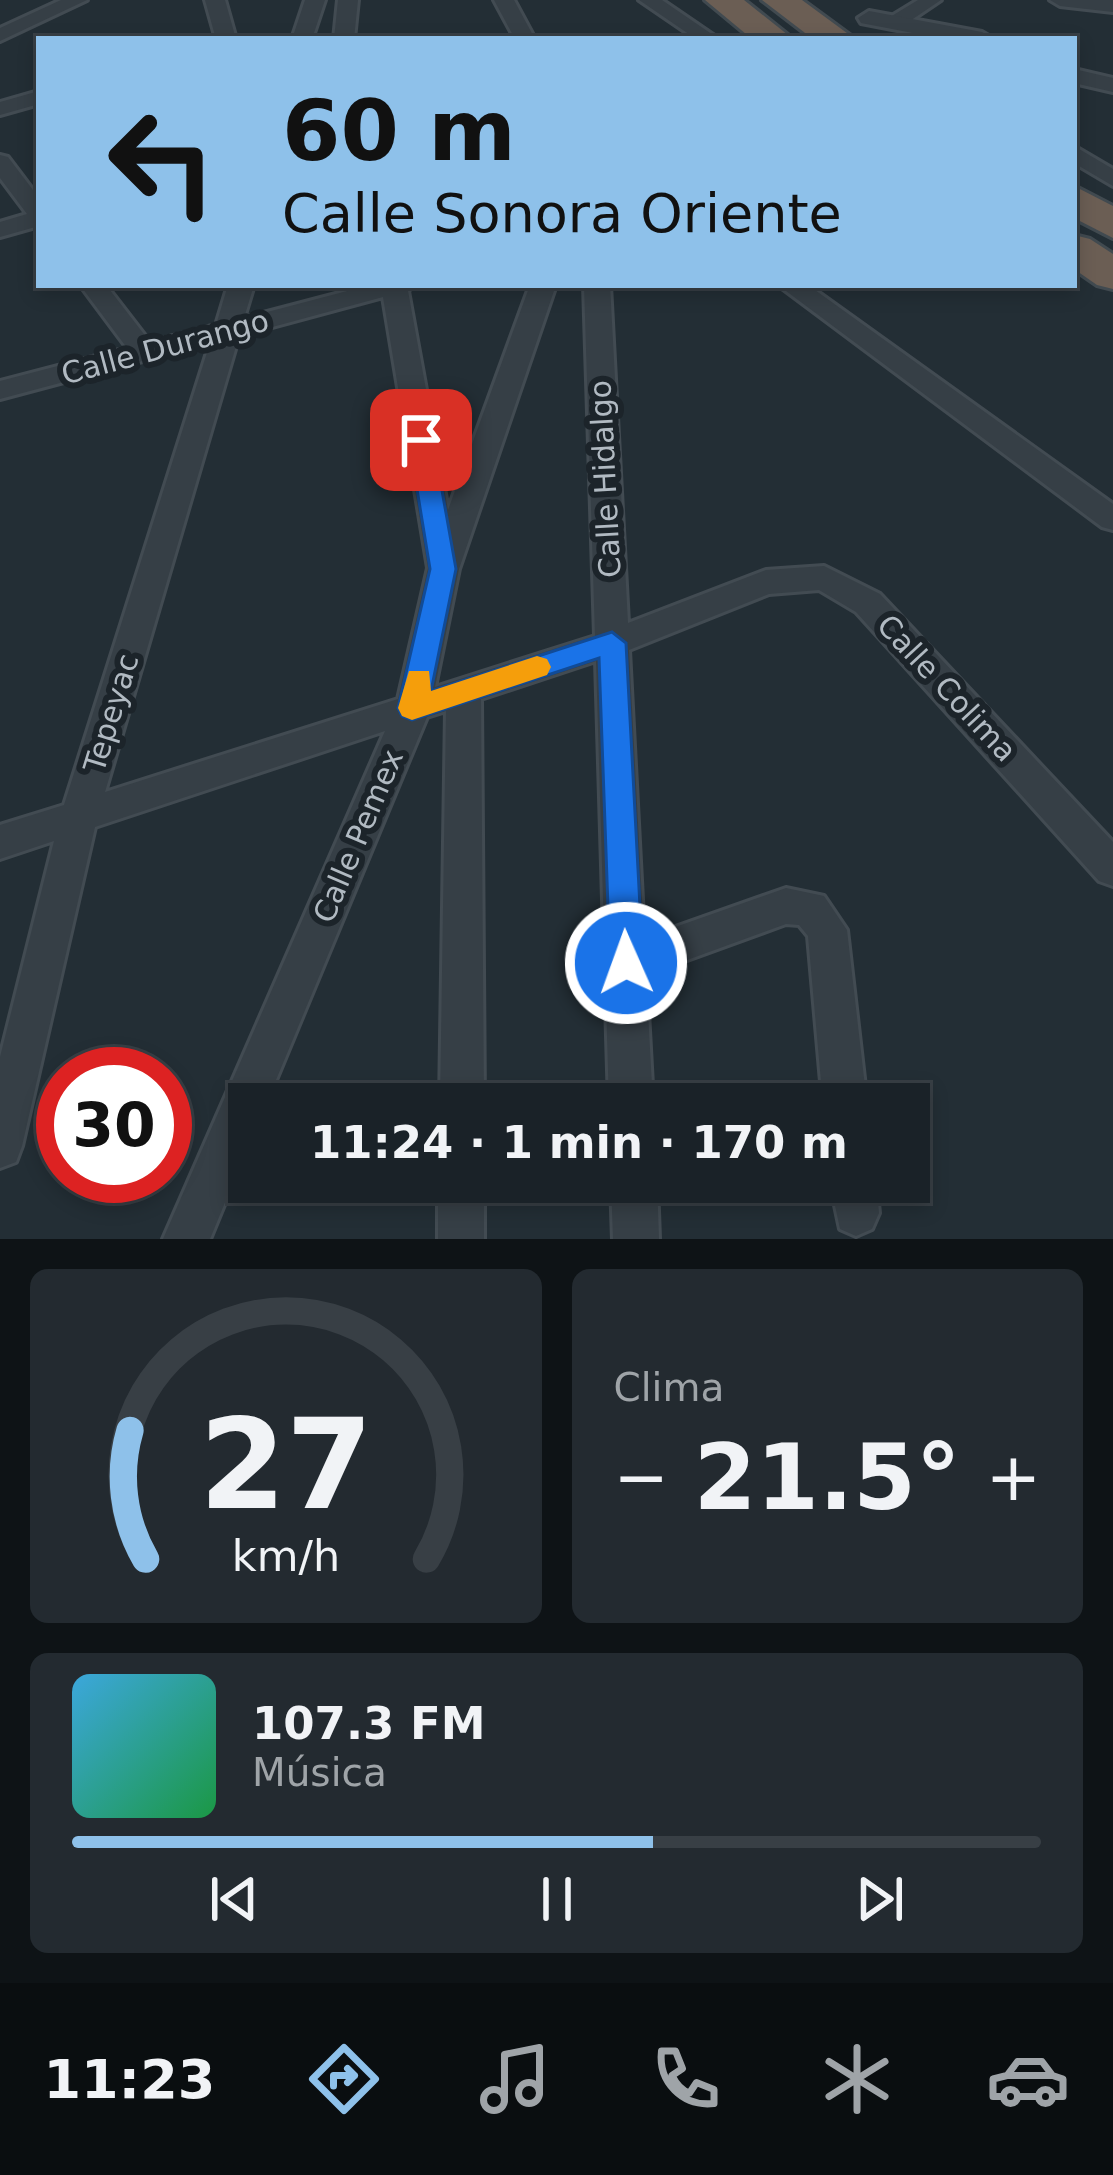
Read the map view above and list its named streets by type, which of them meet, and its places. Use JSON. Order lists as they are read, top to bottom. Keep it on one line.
{"streets":{"street":["Calle Durango","Calle Hidalgo","Calle Colima","Tepeyac","Calle Pemex"]},"crossings":[["Calle Durango","Tepeyac"],["Calle Hidalgo","Calle Colima"],["Calle Colima","Tepeyac"],["Calle Colima","Calle Pemex"]],"page":{"turn":["60 m","Calle Sonora Oriente"],"limit":"30","trip":"11:24 · 1 min · 170 m","tile":"Clima","heat":["−","21.5°","+"],"song":["107.3 FM","Música"],"tabs":"11:23","gauge":["27","km/h"]}}
